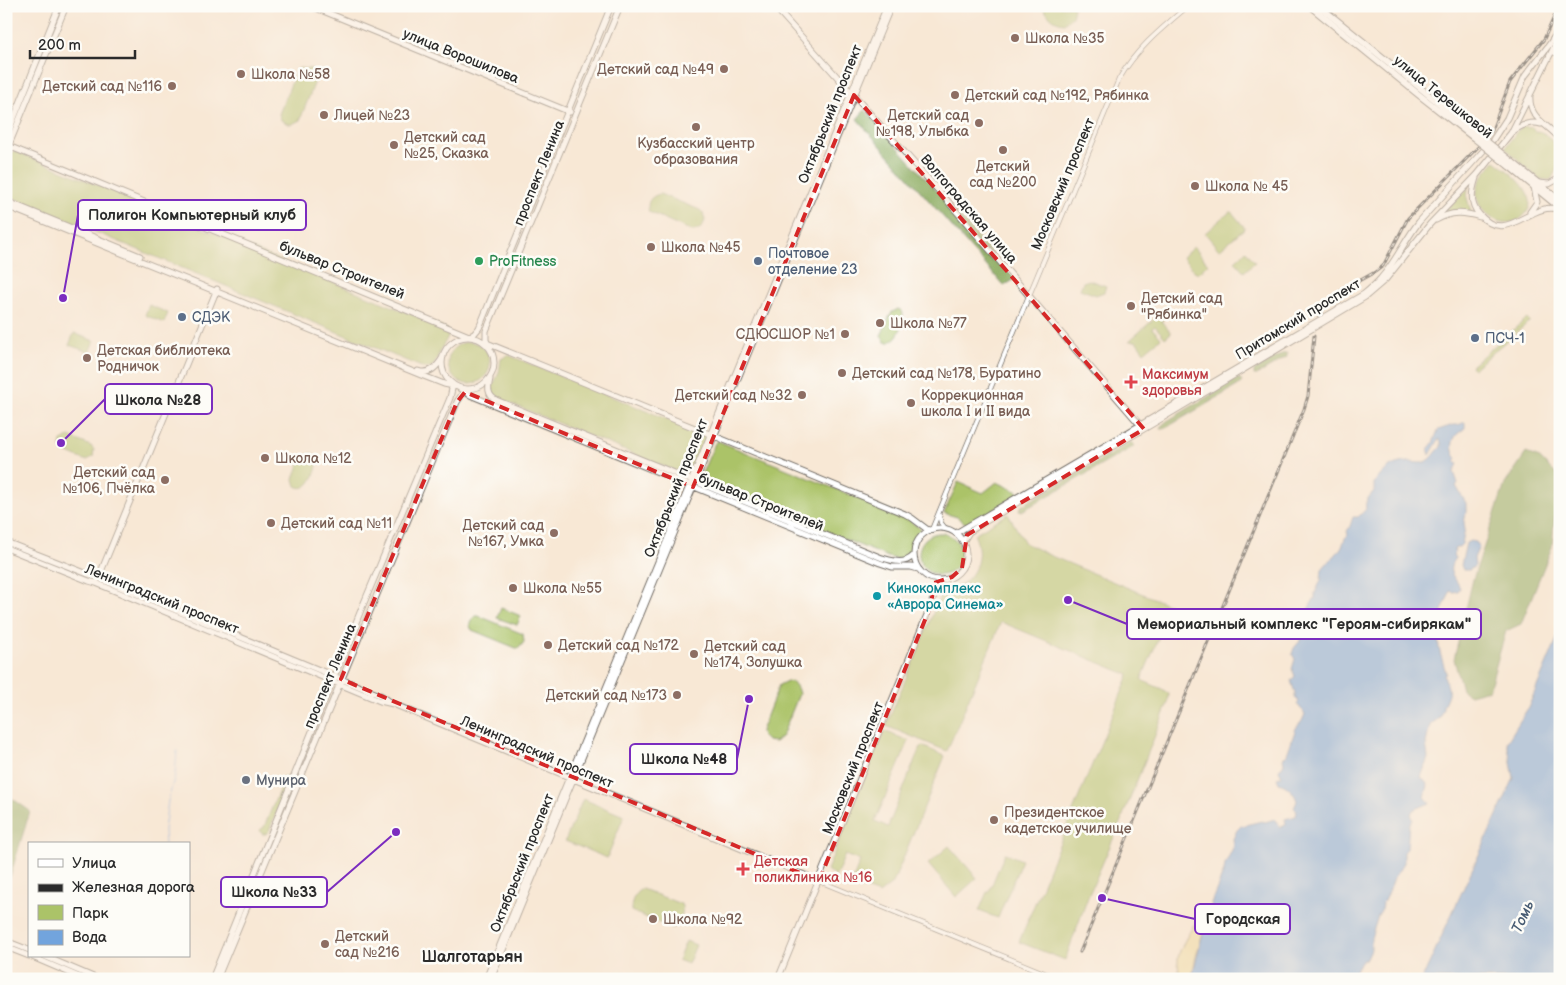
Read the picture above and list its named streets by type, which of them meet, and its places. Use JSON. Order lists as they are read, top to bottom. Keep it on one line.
{"streets":{"main road":["улица Ворошилова","улица Терешковой","Октябрьский проспект","проспект Ленина","Московский проспект","Волгоградская улица","бульвар Строителей","Притомский проспект","Ленинградский проспект"]},"crossings":[["улица Ворошилова","проспект Ленина"],["Октябрьский проспект","Волгоградская улица"],["Октябрьский проспект","бульвар Строителей"],["Октябрьский проспект","Ленинградский проспект"],["проспект Ленина","бульвар Строителей"],["проспект Ленина","Ленинградский проспект"],["Московский проспект","Волгоградская улица"],["Московский проспект","бульвар Строителей"],["Московский проспект","Притомский проспект"],["Московский проспект","Ленинградский проспект"],["Волгоградская улица","Притомский проспект"],["бульвар Строителей","Притомский проспект"]],"districts":["Шалготарьян"],"water":["Томь"],"places":{"other":["Школа №35","Детский сад №49","Школа №58","Детский сад №116","Детский сад №192, Рябинка","Лицей №23","Детский сад №198, Улыбка","Кузбасский центр образования","Детский сад №25, Сказка","Детский сад №200","Школа № 45","Школа №45","ProFitness","Почтовое отделение 23","Полигон Компьютерный клуб","Детский сад \"Рябинка\"","СДЭК","Школа №77","СДЮСШОР №1","ПСЧ-1","Детская библиотека Родничок","Детский сад №178, Буратино","Детский сад №32","Коррекционная школа I и II вида","Школа №28","Школа №12","Детский сад №106, Пчёлка","Детский сад №11","Детский сад №167, Умка","Школа №55","Кинокомплекс «Аврора Синема»","Мемориальный комплекс \"Героям-сибирякам\"","Детский сад №172","Детский сад №174, Золушка","Детский сад №173","Школа №48","Мунира","Президентское кадетское училище","Школа №33","Городская","Школа №92","Детский сад №216"],"health":["Максимум здоровья","Детская поликлиника №16"]},"legend":["Улица","Железная дорога","Парк","Вода"],"scale_bar":"200 m"}
